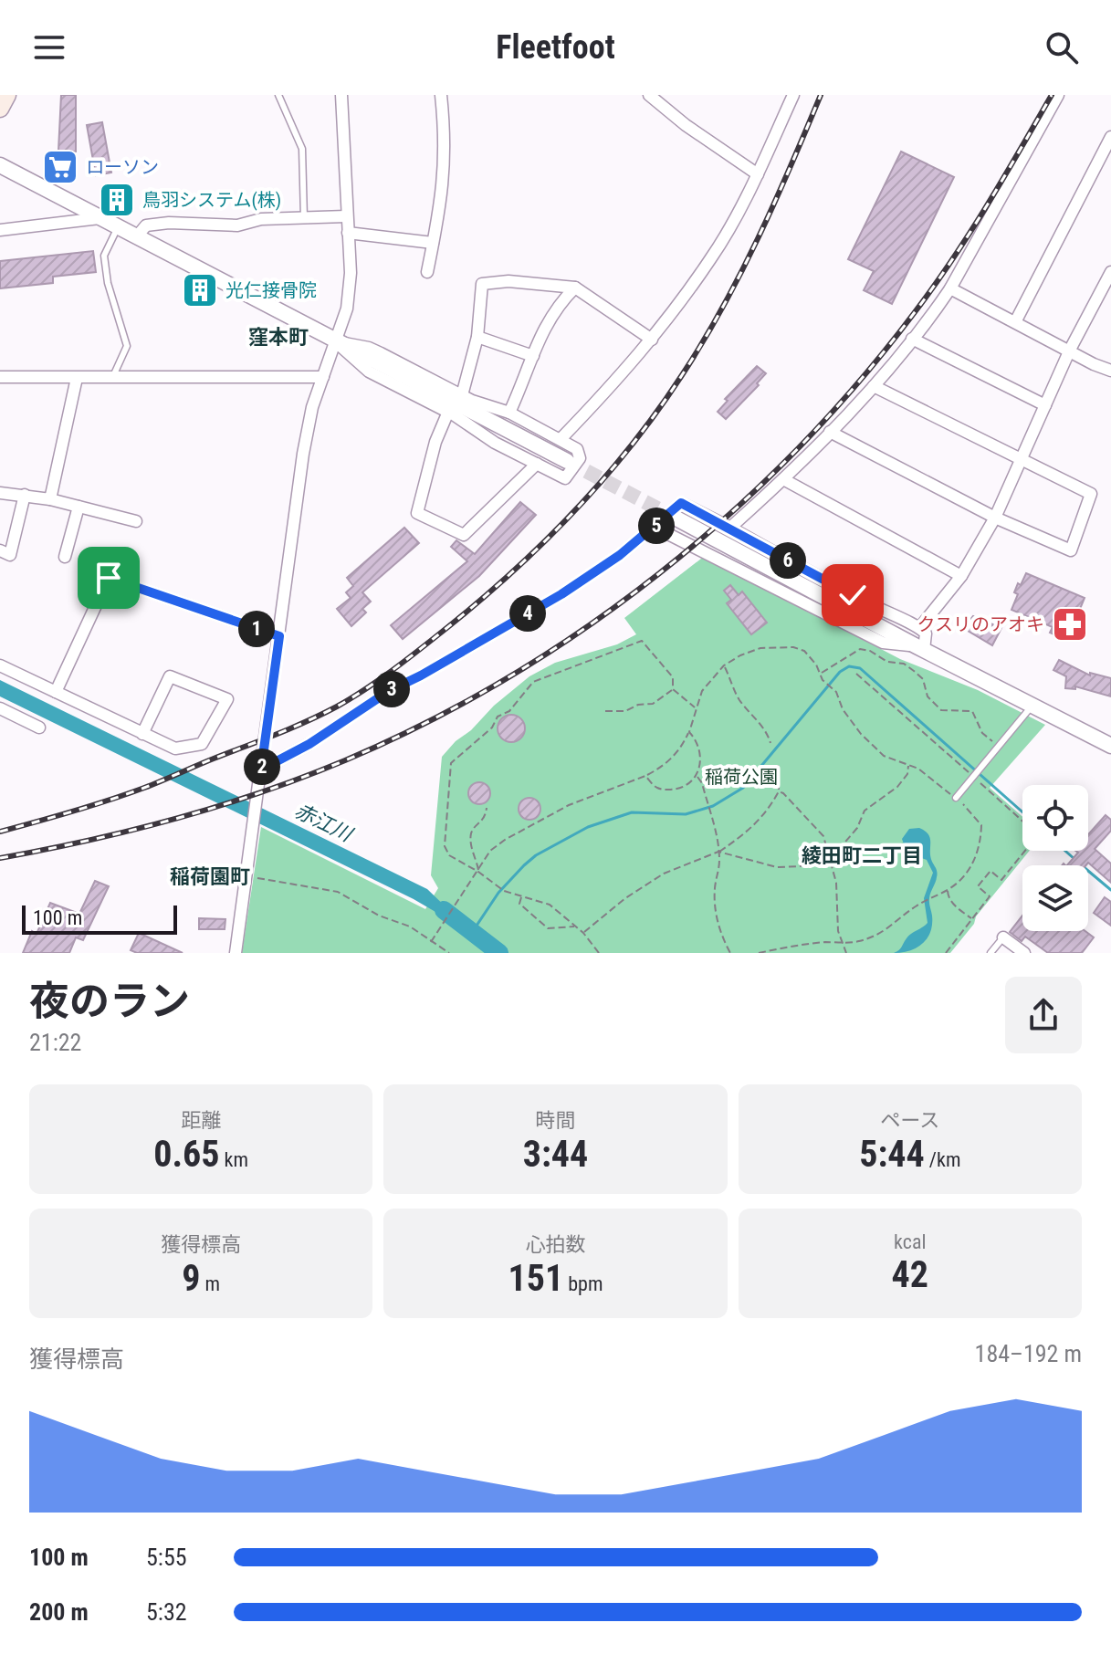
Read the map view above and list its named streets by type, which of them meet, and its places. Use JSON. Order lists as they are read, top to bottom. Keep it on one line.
{"districts":["窪本町","綾田町二丁目","稲荷園町"],"water":["赤江川"],"parks":["稲荷公園"],"places":{"supermarket":["ローソン"],"building":["鳥羽システム(株)","光仁接骨院"],"pharmacy":["クスリのアオキ"]},"scale_bar":"100 m","page":{"header":"Fleetfoot","pins":["5","6","4","1","3","2"],"scale":"100 m","heading":["夜のラン","21:22"],"stats":[["距離","0.65 km"],["時間","3:44"],["ペース","5:44 /km"],["獲得標高","9 m"],["心拍数","151 bpm"],["kcal","42"]],"chart":["獲得標高","184–192 m"],"list":[{"name":"100 m","note":"5:55"},{"name":"200 m","note":"5:32"}]}}
